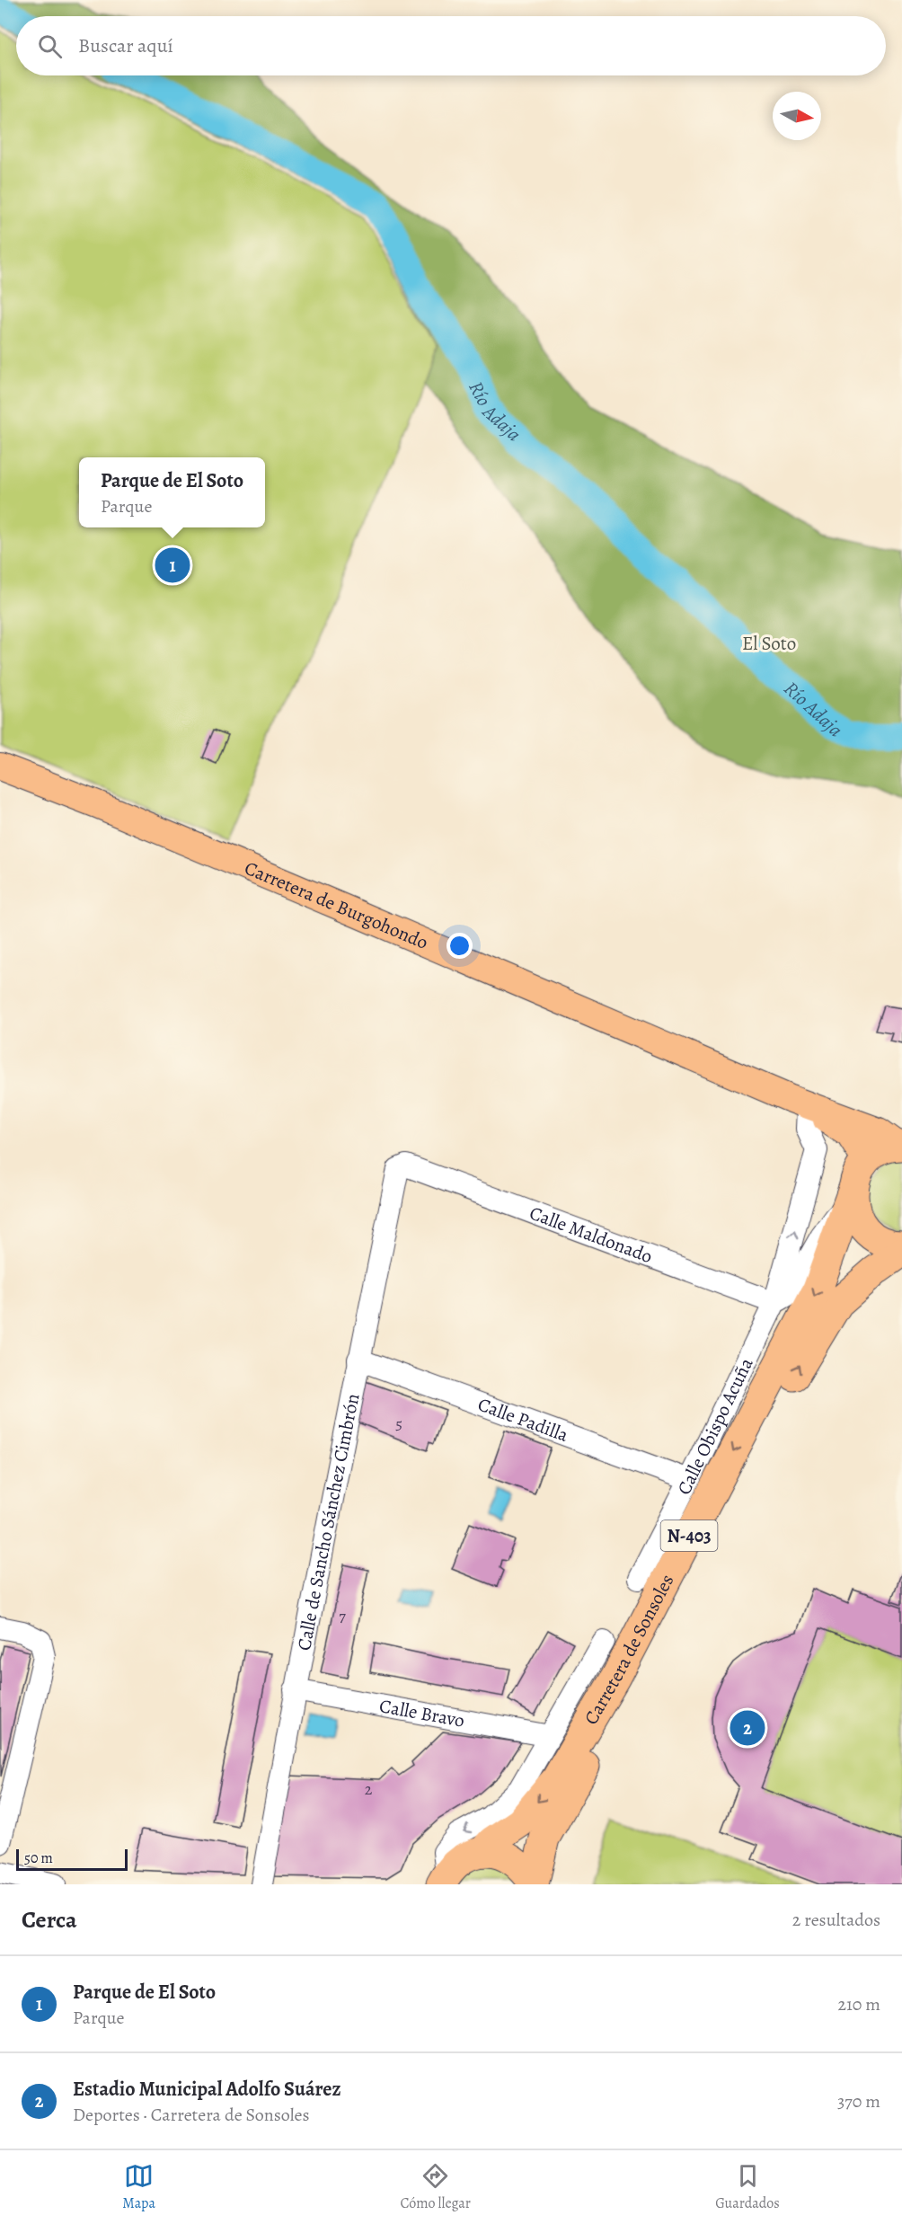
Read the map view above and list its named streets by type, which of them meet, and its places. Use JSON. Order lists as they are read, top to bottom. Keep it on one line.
{"streets":{"highway":["N-403","Carretera de Sonsoles"],"main road":["Carretera de Burgohondo"],"street":["Calle Maldonado","Calle Padilla","Calle Obispo Acuña","Calle de Sancho Sánchez Cimbrón","Calle Bravo"]},"crossings":[["Carretera de Burgohondo","Calle Obispo Acuña"],["Carretera de Burgohondo","N-403"],["Calle Maldonado","Calle Obispo Acuña"],["Calle Maldonado","Calle de Sancho Sánchez Cimbrón"],["Calle Padilla","Calle Obispo Acuña"],["Calle Padilla","Calle de Sancho Sánchez Cimbrón"],["Calle Obispo Acuña","N-403"],["Calle Obispo Acuña","Carretera de Sonsoles"],["Calle de Sancho Sánchez Cimbrón","Calle Bravo"],["N-403","Carretera de Sonsoles"]],"water":["Río Adaja"],"parks":["El Soto"],"house_numbers":["5","7","2"],"scale_bar":"50 m","north":"right","page":{"search":"Buscar aquí","popup":["Parque de El Soto","Parque"],"pins":["1","2"],"scale":"50 m","heading":["Cerca","2 resultados"],"list":[{"mark":"1","name":"Parque de El Soto","note":"Parque","value":"210 m"},{"mark":"2","name":"Estadio Municipal Adolfo Suárez","note":"Deportes · Carretera de Sonsoles","value":"370 m"}],"nav":["Mapa","Cómo llegar","Guardados"]}}
